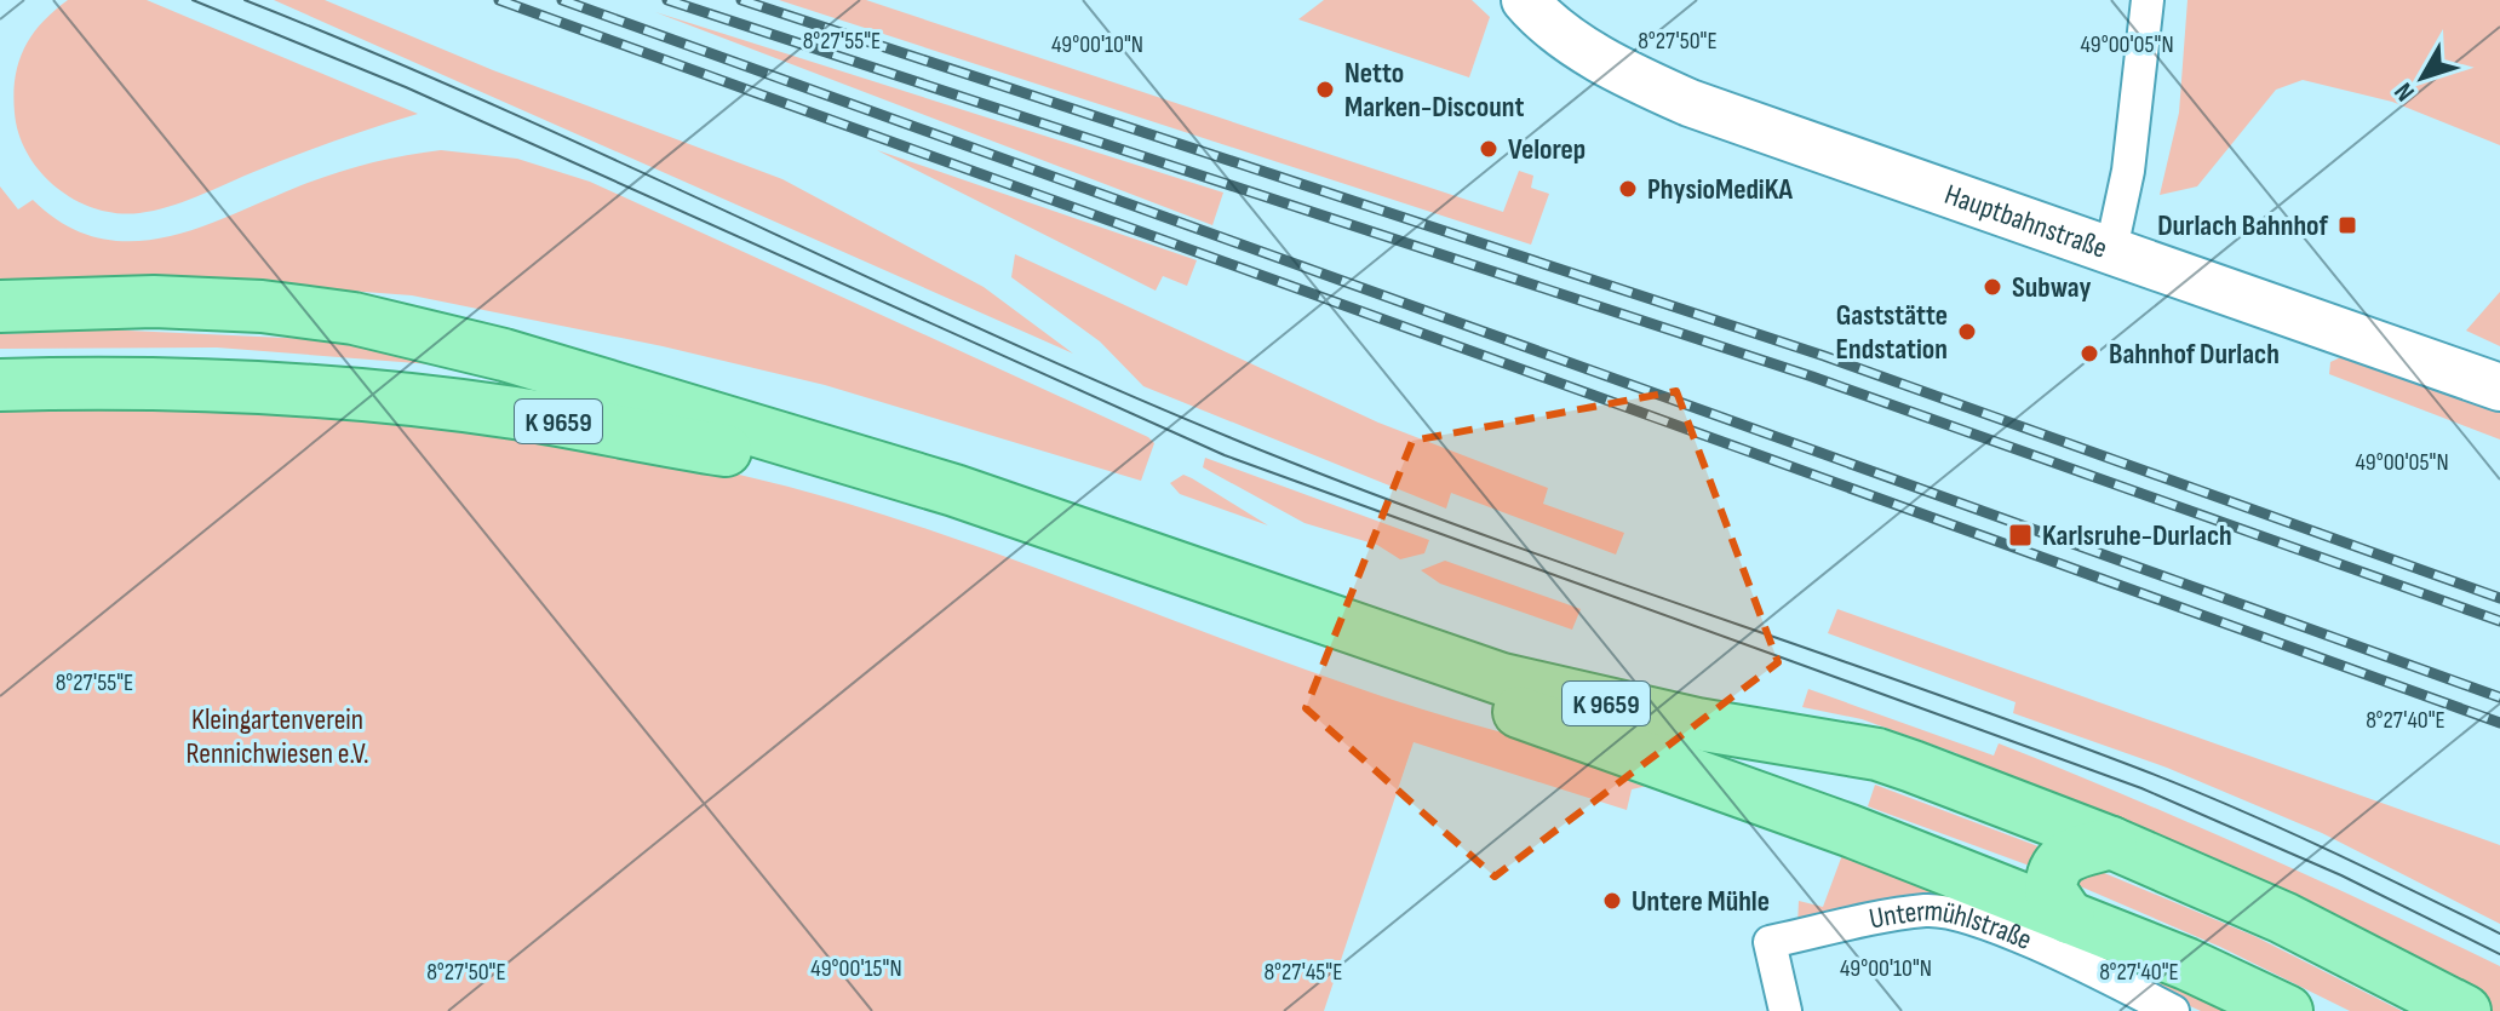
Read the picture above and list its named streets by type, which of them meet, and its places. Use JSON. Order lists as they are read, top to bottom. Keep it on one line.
{"streets":{"main road":["K 9659"],"street":["Hauptbahnstraße","Untermühlstraße"]},"parks":["Kleingartenverein Rennichwiesen e.V."],"places":{"other":["Netto Marken-Discount","Velorep","PhysioMediKA","Subway","Gaststätte Endstation","Bahnhof Durlach","Untere Mühle"],"transit":["Durlach Bahnhof","Karlsruhe-Durlach"]},"north":"bottom left","coordinates":["8°27'55\"E","8°27'50\"E","49°00'10\"N","49°00'05\"N","8°27'40\"E","49°00'15\"N","8°27'45\"E"]}
